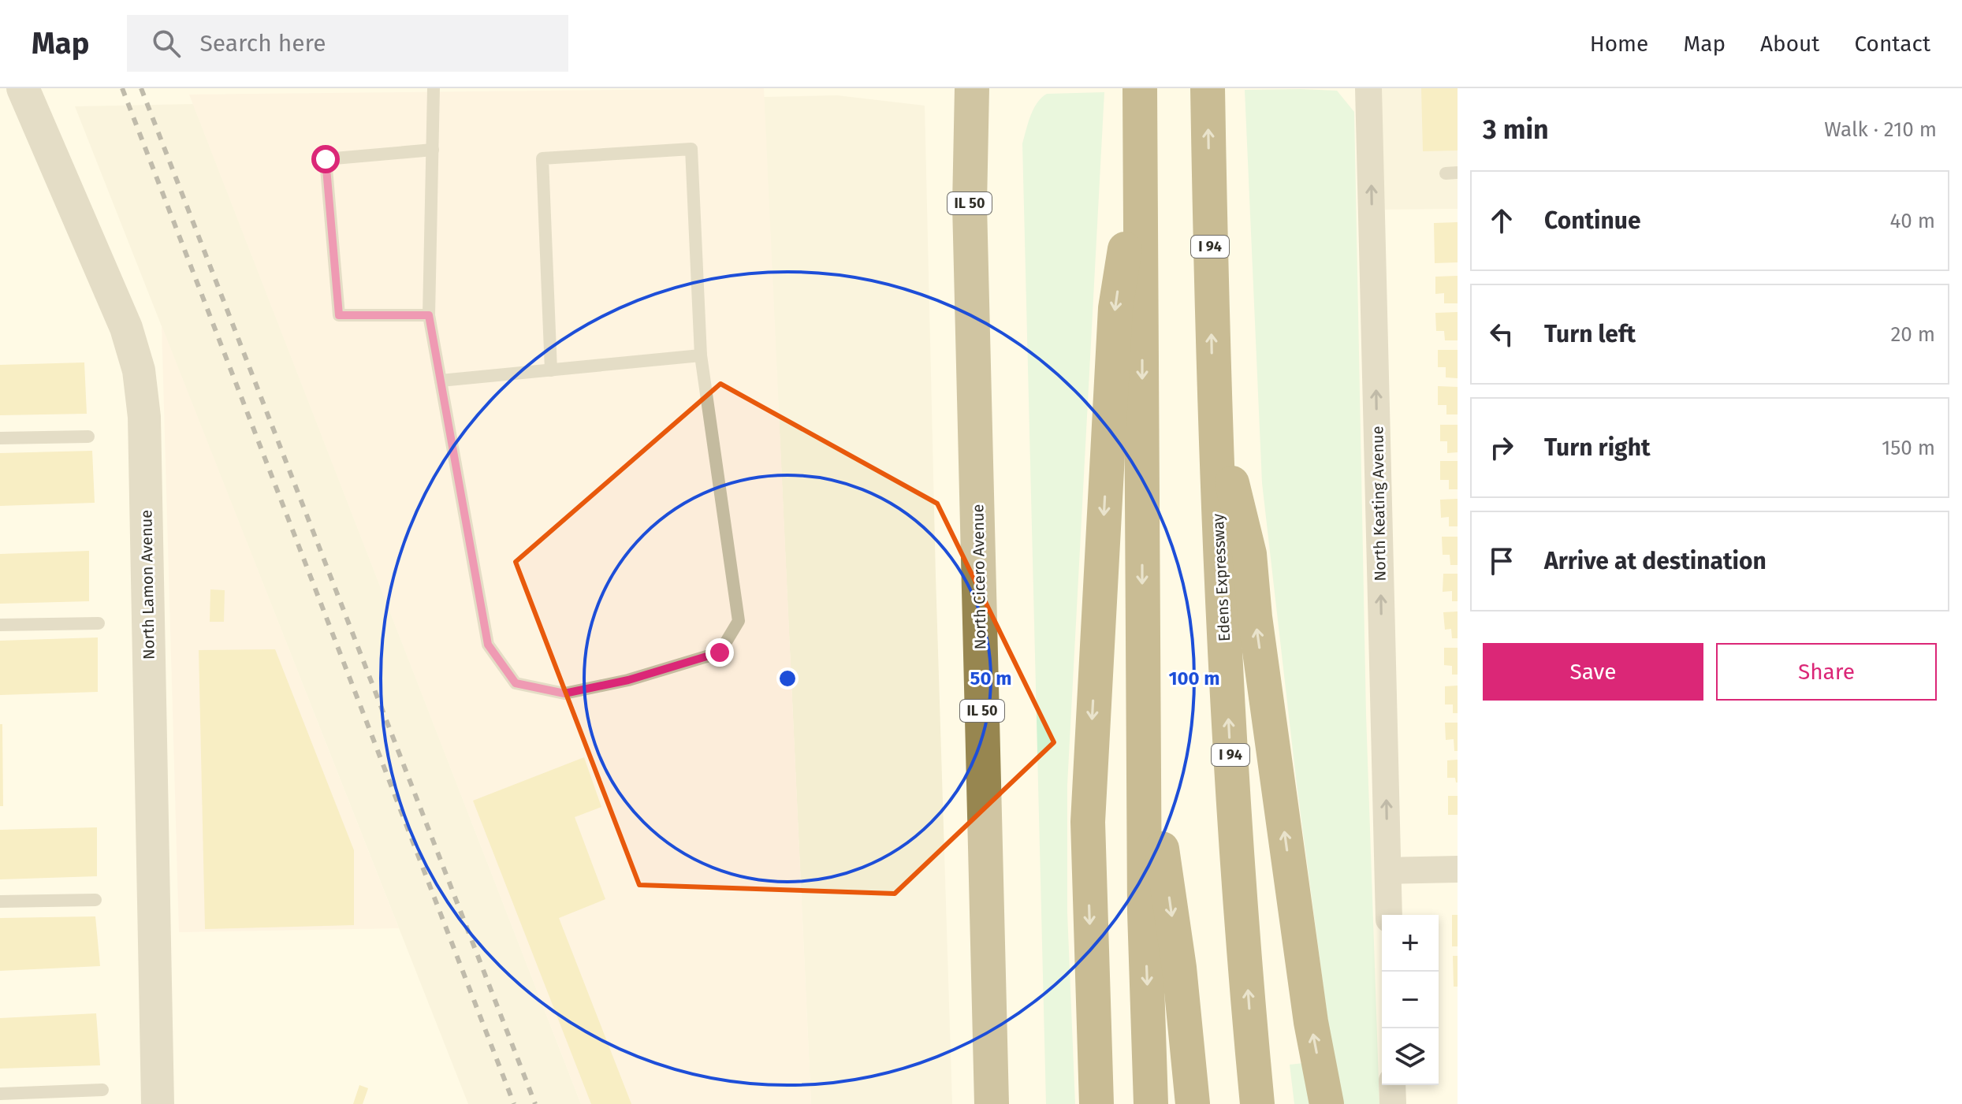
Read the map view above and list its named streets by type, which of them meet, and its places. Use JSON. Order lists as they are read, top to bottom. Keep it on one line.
{"streets":{"highway":["I 94","Edens Expressway"],"main road":["IL 50","North Cicero Avenue"],"street":["North Keating Avenue","North Lamon Avenue"]},"one_way":["North Keating Avenue"],"page":{"header":"Map","search":"Search here","nav":["Home","Map","About","Contact"],"heading":["3 min","Walk · 210 m"],"list":[["Continue","40 m"],["Turn left","20 m"],["Turn right","150 m"],"Arrive at destination"],"buttons":["Save","Share"],"map_buttons":["+","−"]},"rings":["50 m","100 m"]}
